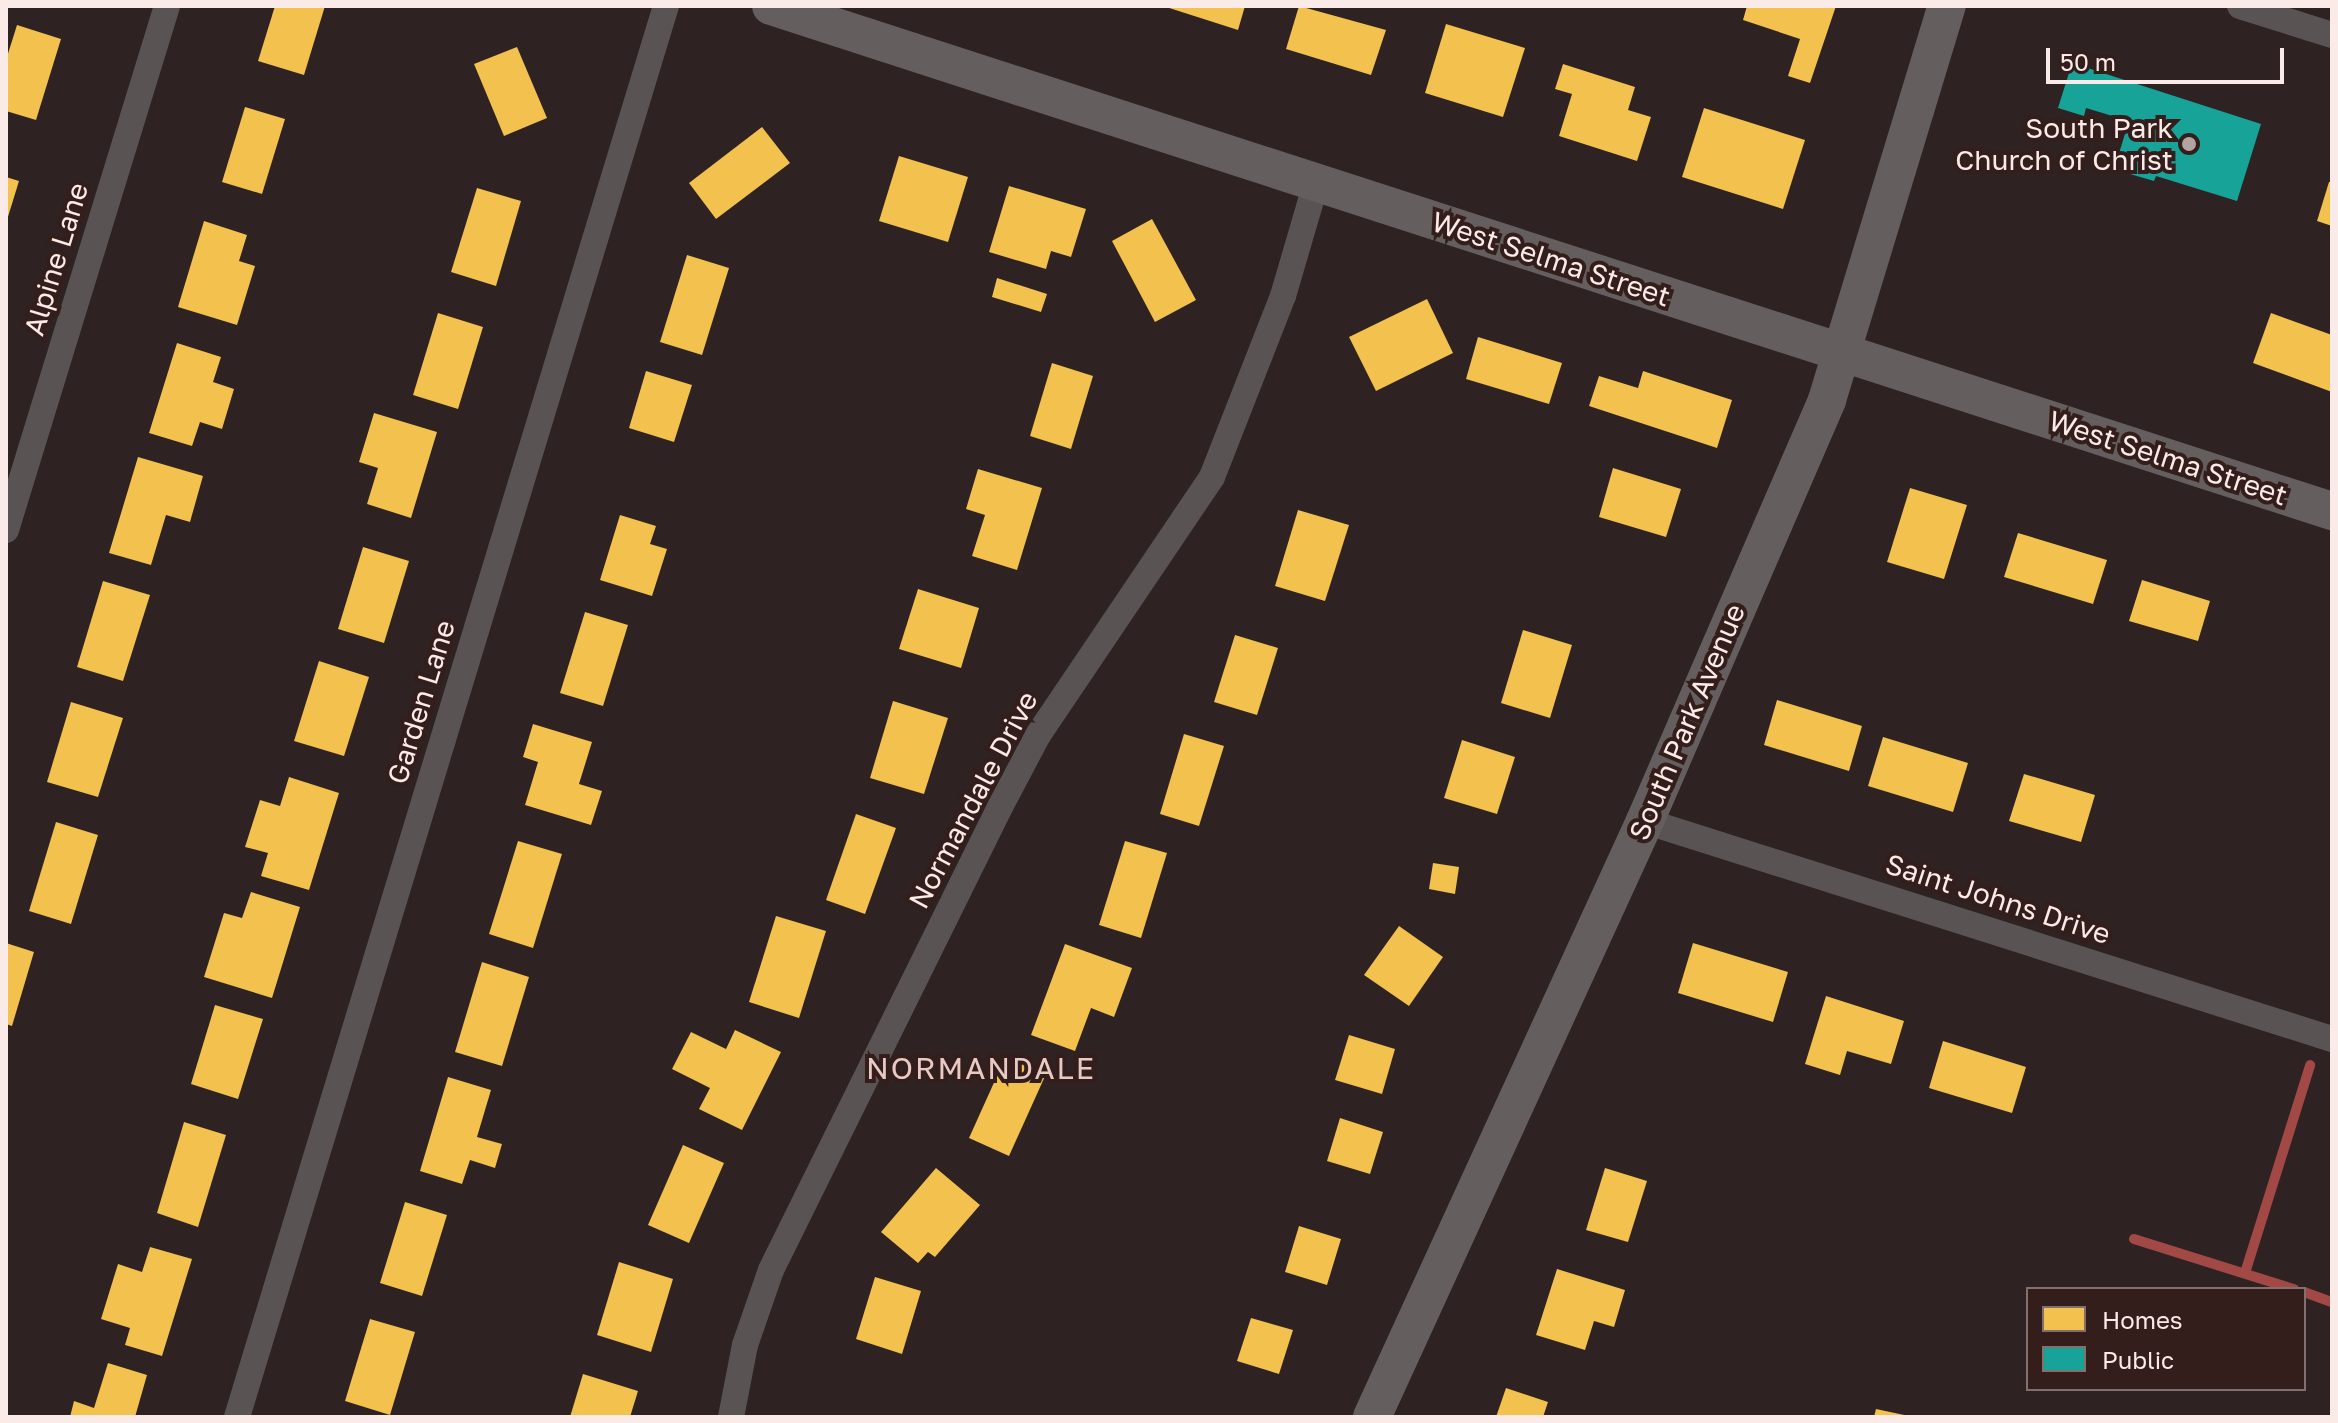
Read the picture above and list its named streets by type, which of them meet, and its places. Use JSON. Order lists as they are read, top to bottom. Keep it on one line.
{"streets":{"street":["Alpine Lane","West Selma Street","Garden Lane","South Park Avenue","Normandale Drive","Saint Johns Drive"]},"crossings":[["West Selma Street","South Park Avenue"],["West Selma Street","Normandale Drive"],["South Park Avenue","Saint Johns Drive"]],"districts":["NORMANDALE"],"places":["South Park Church of Christ"],"legend":["Homes","Public"],"scale_bar":"50 m"}
